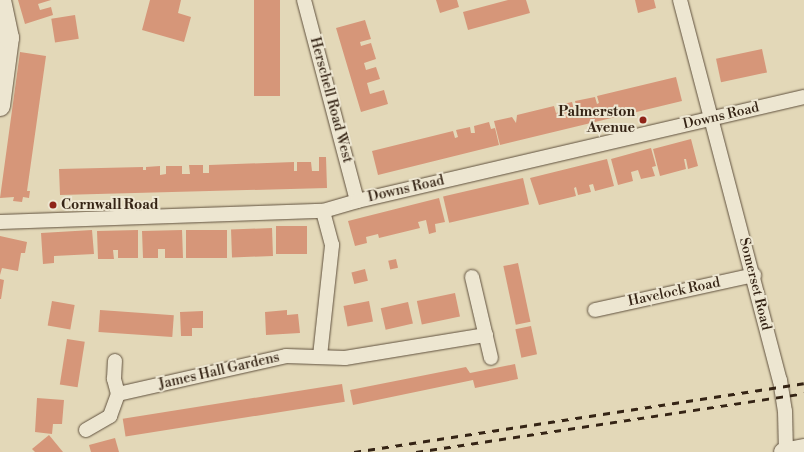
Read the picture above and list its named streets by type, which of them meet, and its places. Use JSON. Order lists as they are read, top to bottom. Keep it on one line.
{"streets":{"street":["Herschell Road West","Downs Road","Somerset Road","Havelock Road","James Hall Gardens"]},"crossings":[["Herschell Road West","Downs Road"],["Downs Road","Somerset Road"],["Somerset Road","Havelock Road"]],"places":["Palmerston Avenue","Cornwall Road"]}
